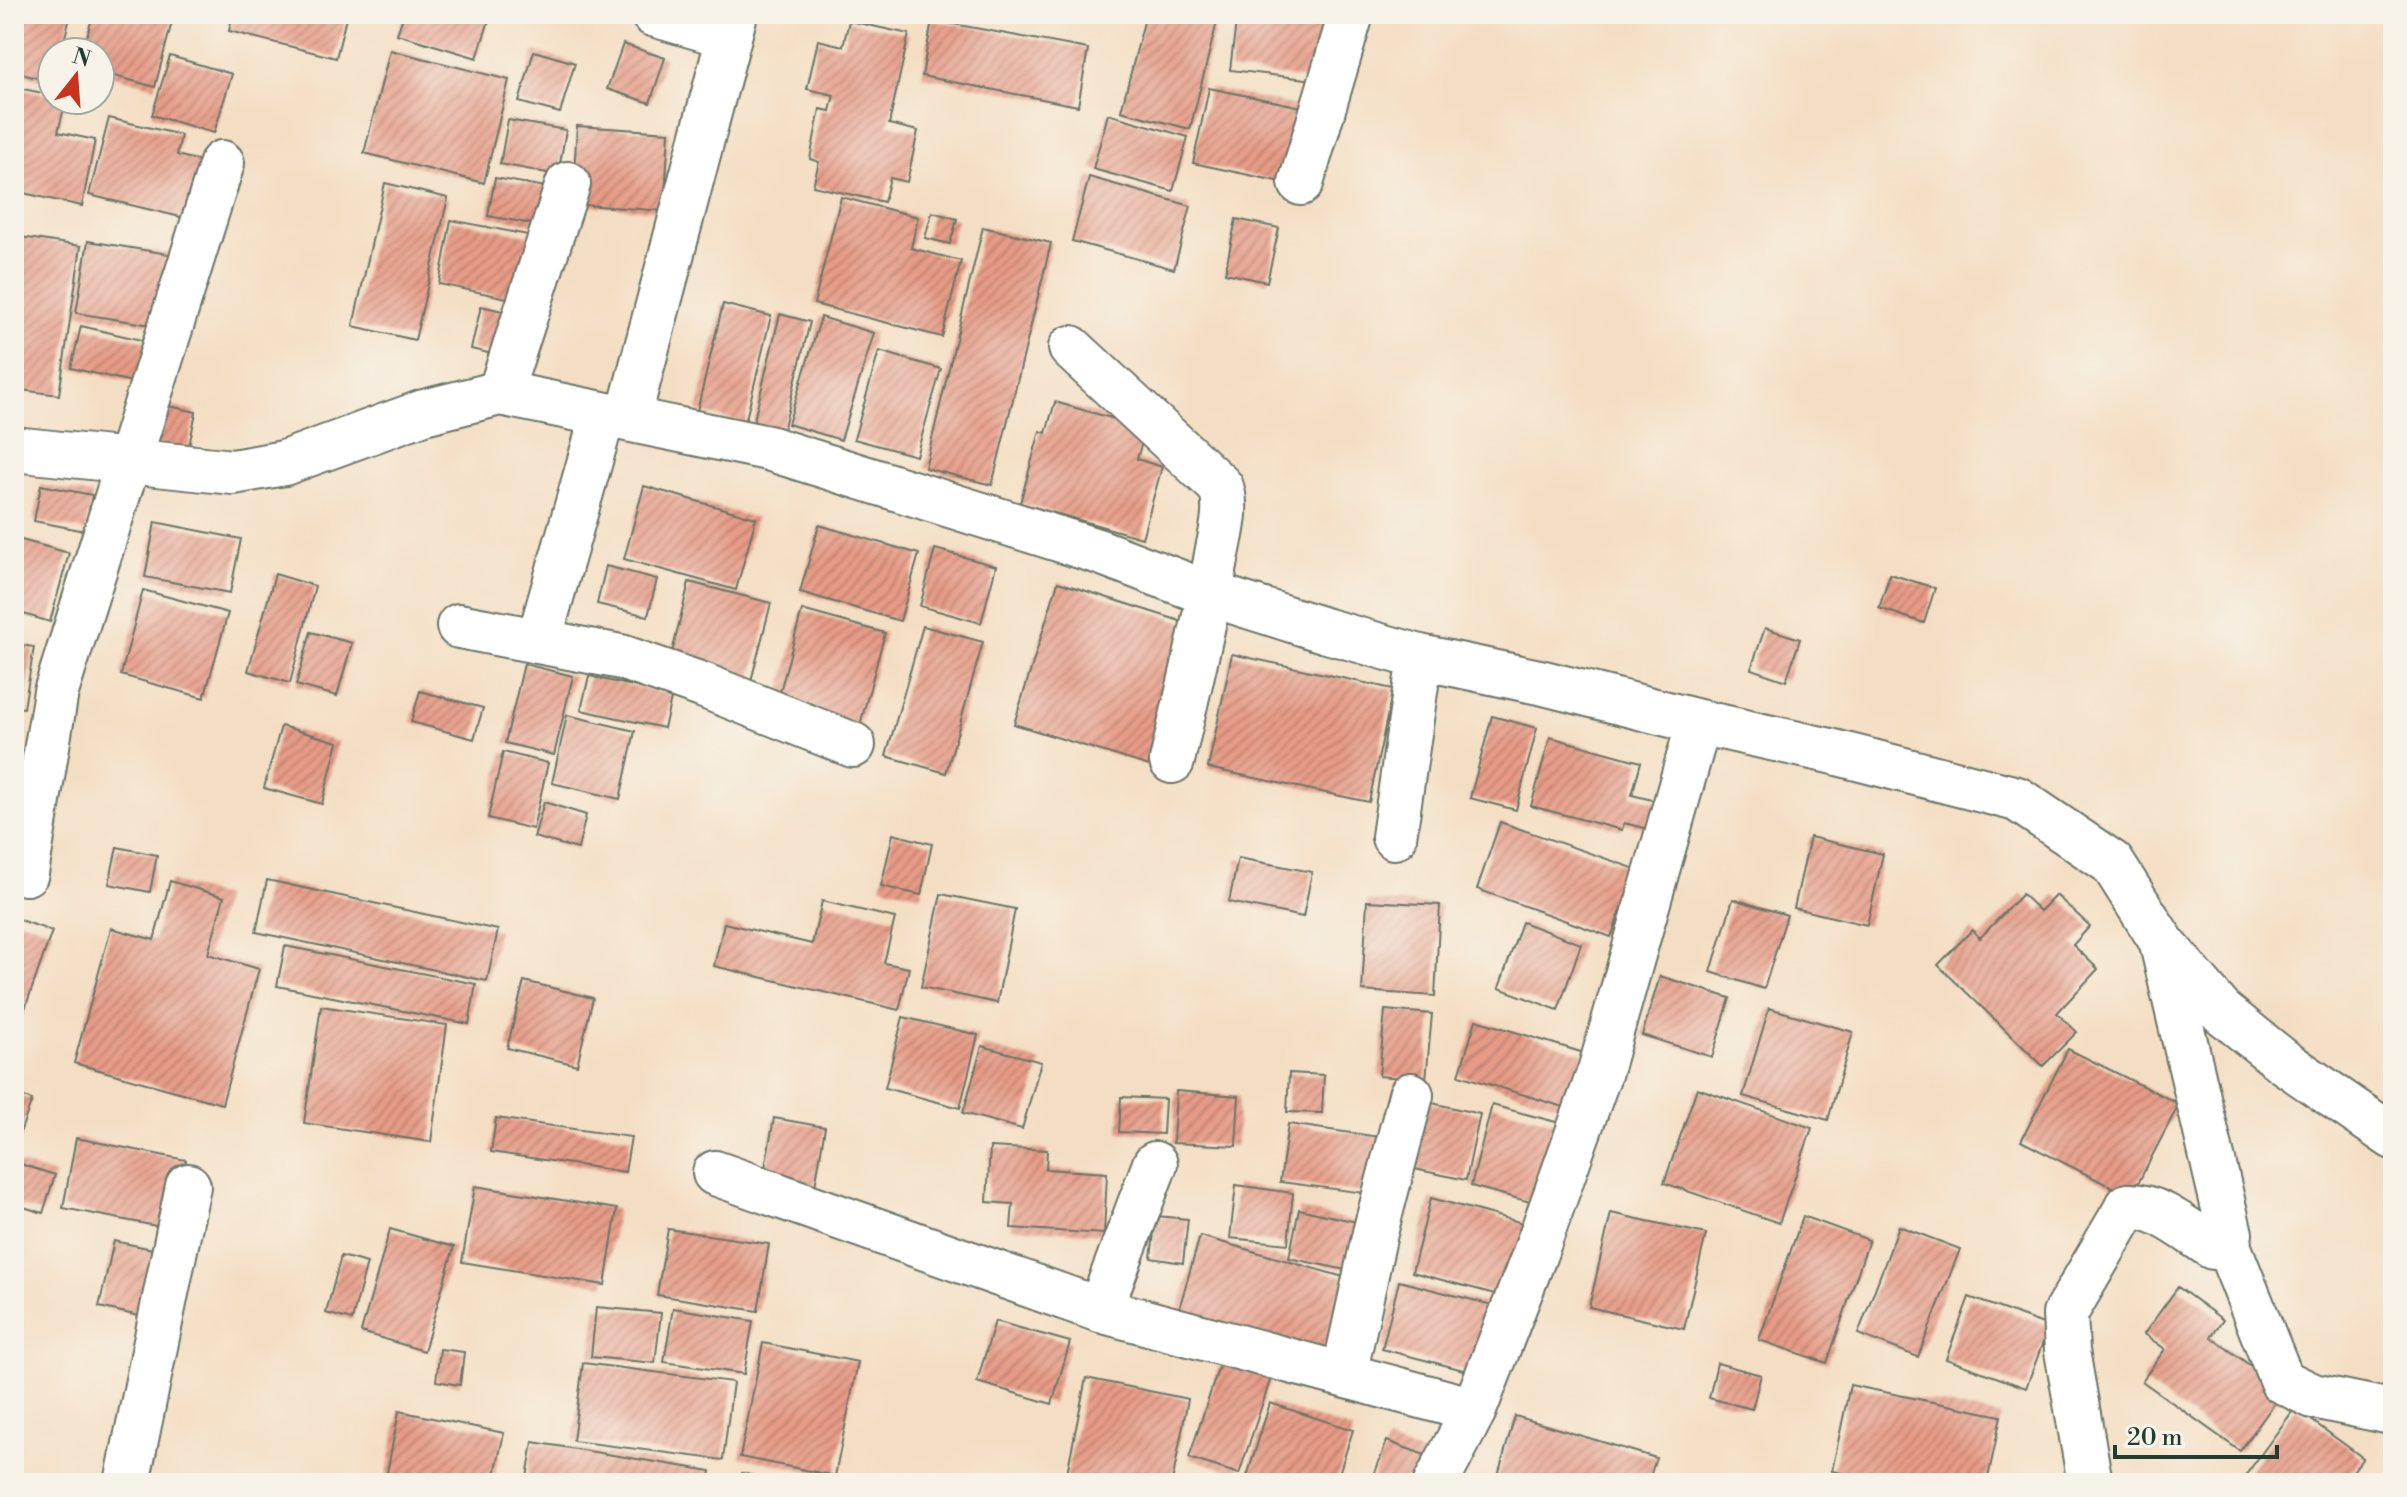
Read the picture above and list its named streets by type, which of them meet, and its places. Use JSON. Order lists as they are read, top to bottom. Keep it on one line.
{"scale_bar":"20 m","north":"top"}
